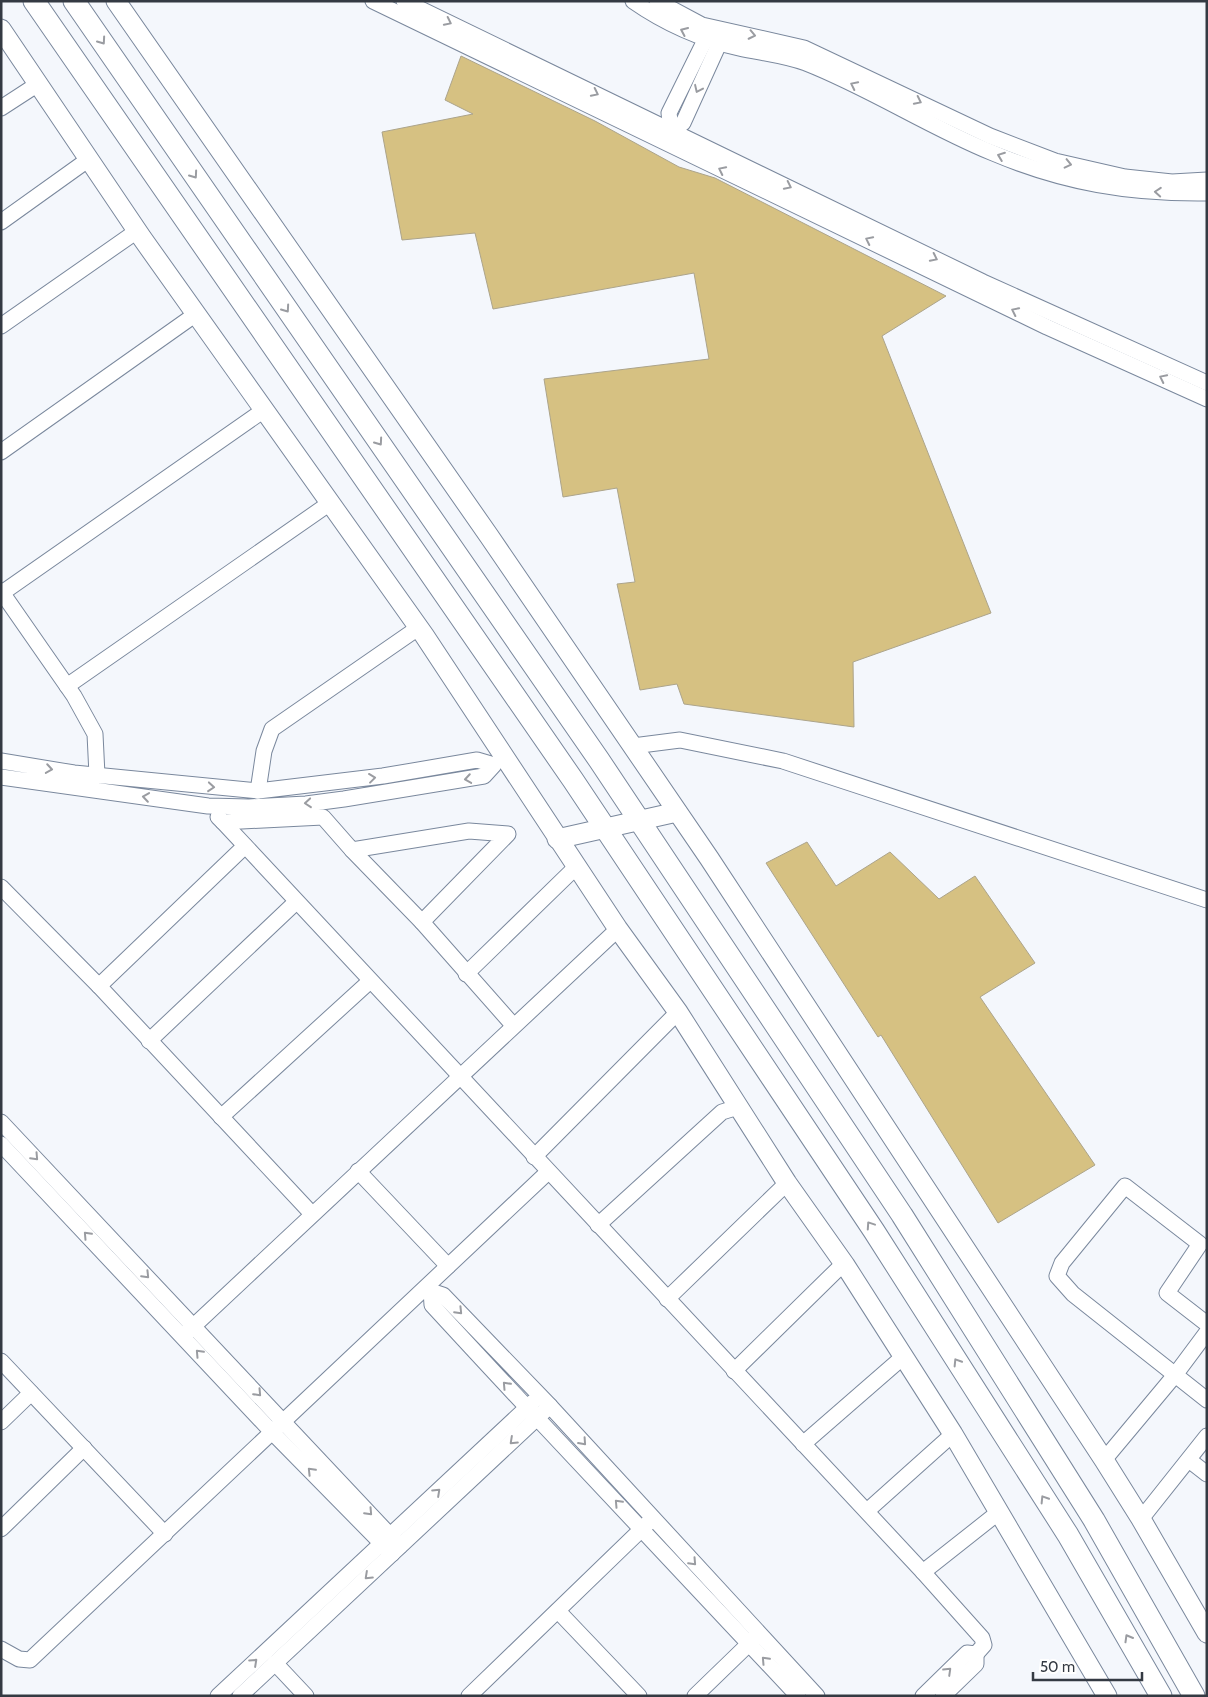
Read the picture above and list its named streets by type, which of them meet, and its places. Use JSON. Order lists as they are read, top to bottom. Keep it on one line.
{"scale_bar":"50 m"}
